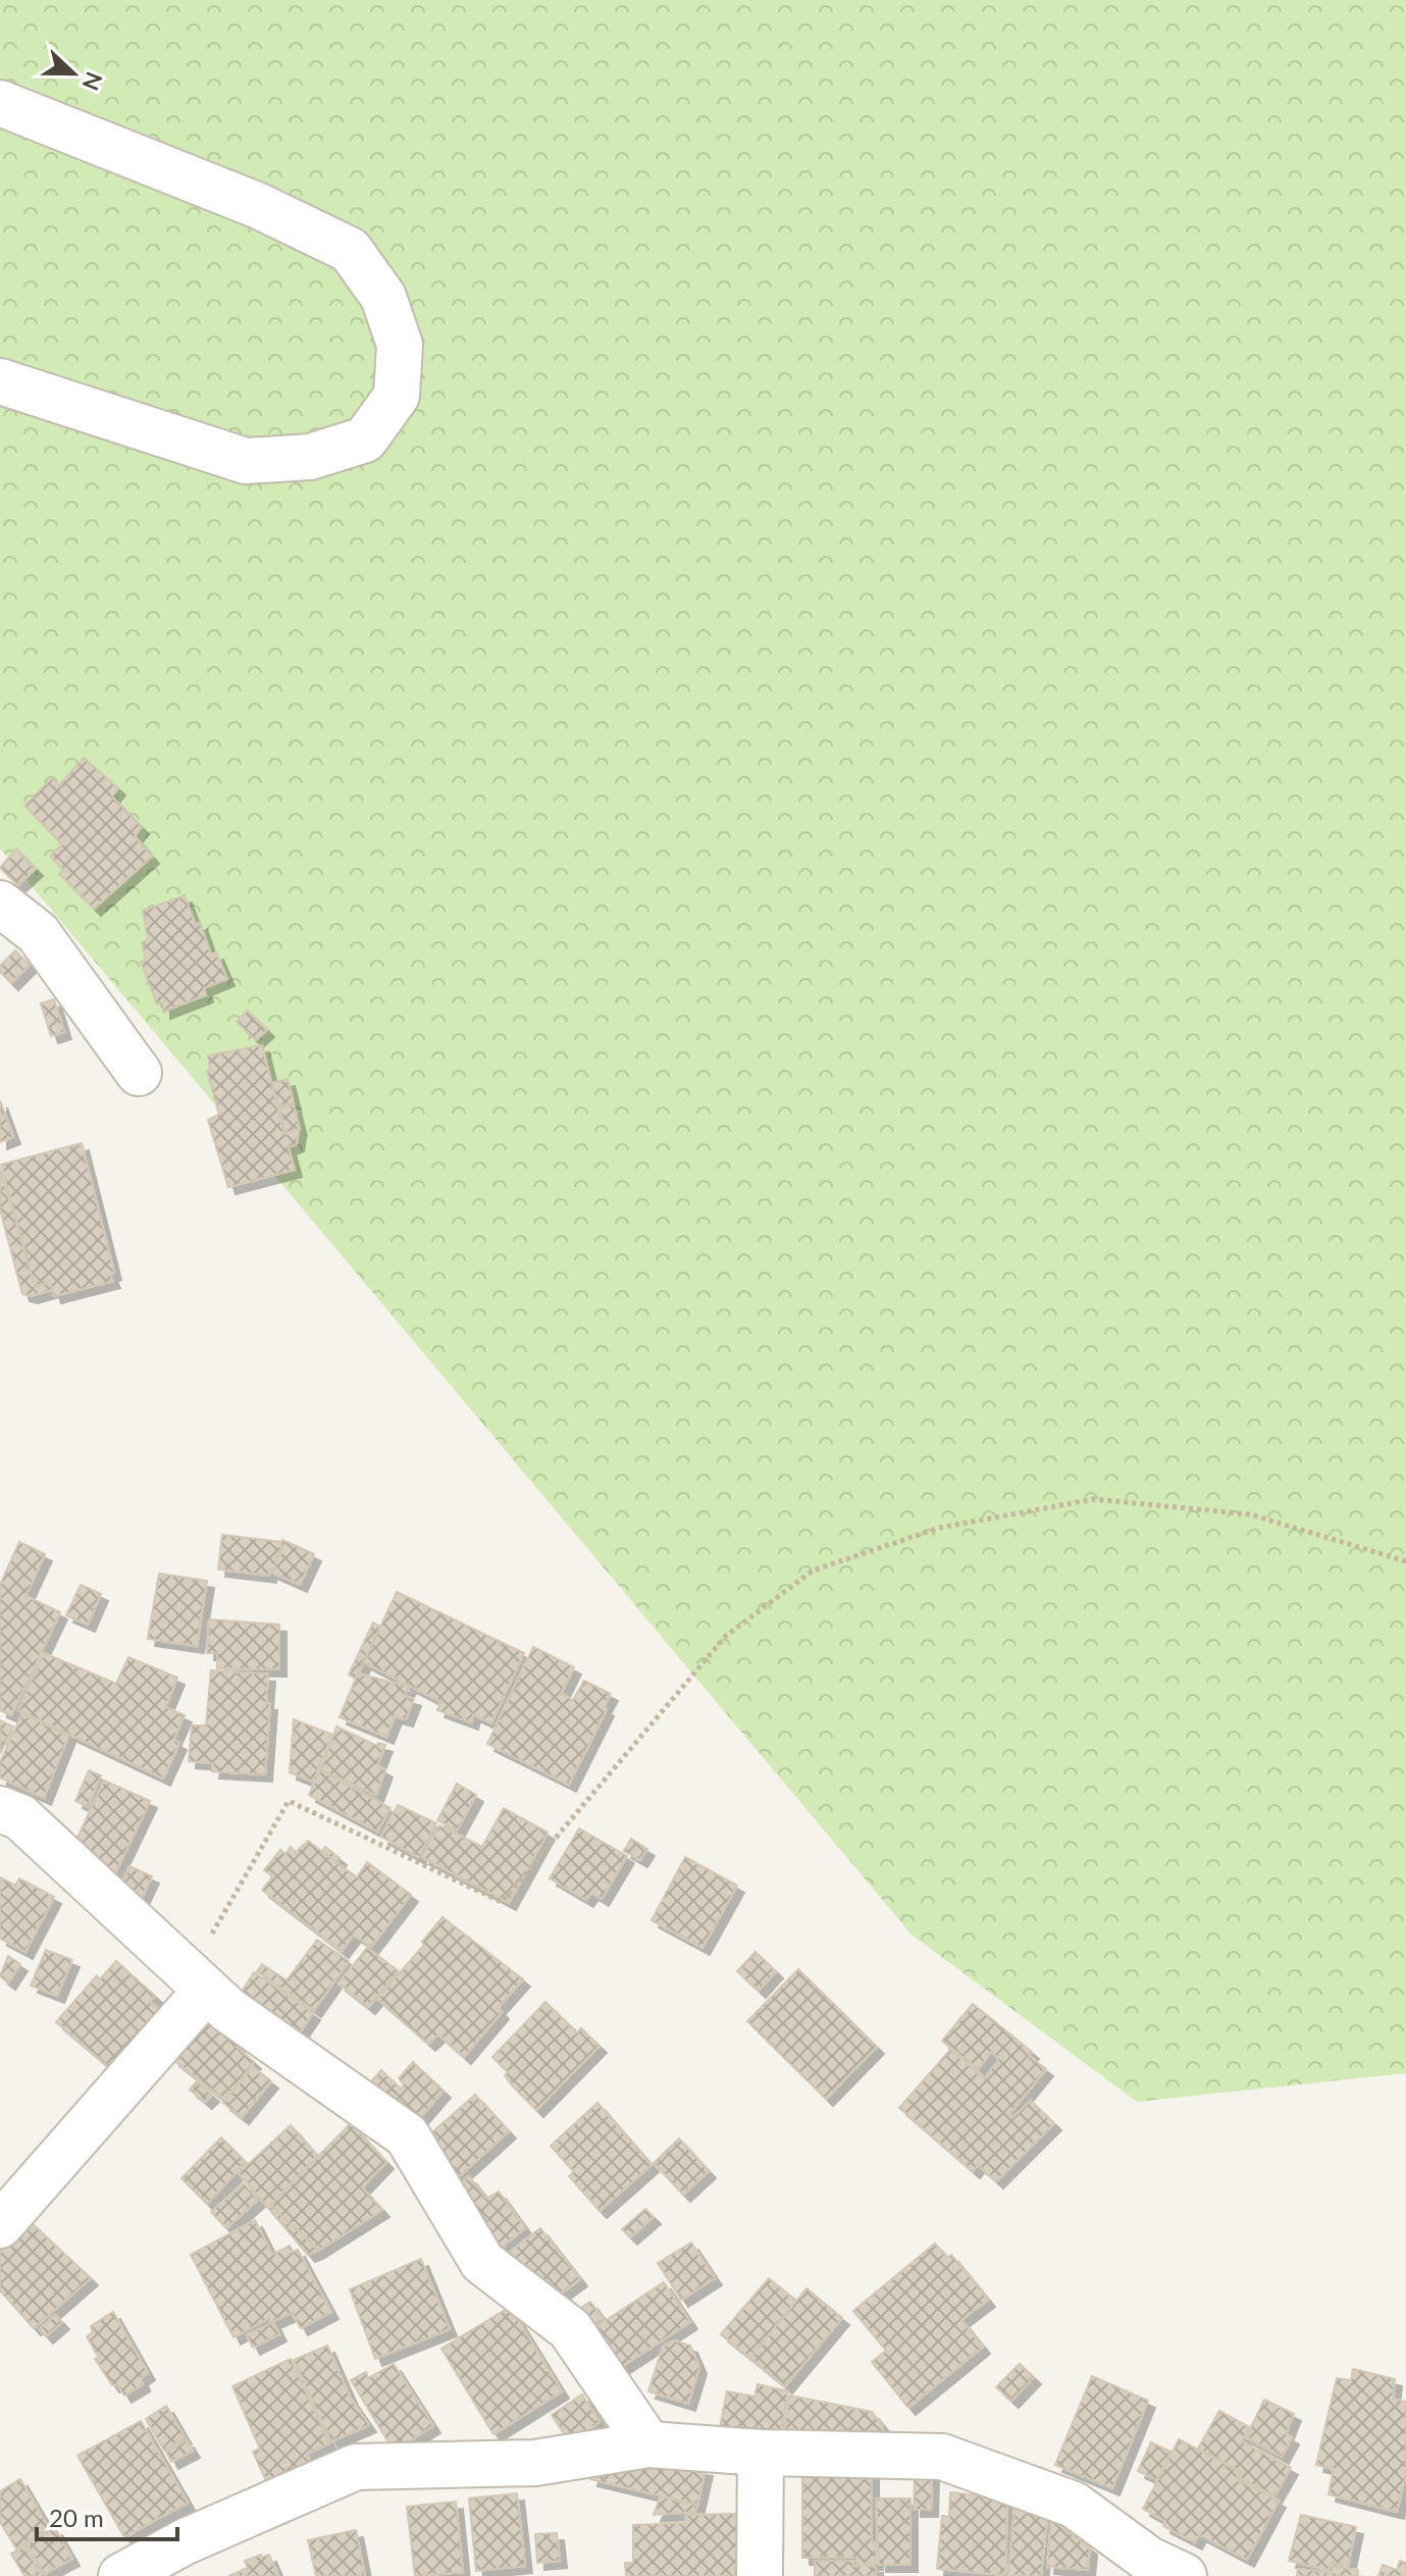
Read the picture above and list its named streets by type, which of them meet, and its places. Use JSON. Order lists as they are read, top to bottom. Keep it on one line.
{"scale_bar":"20 m","north":"right"}
